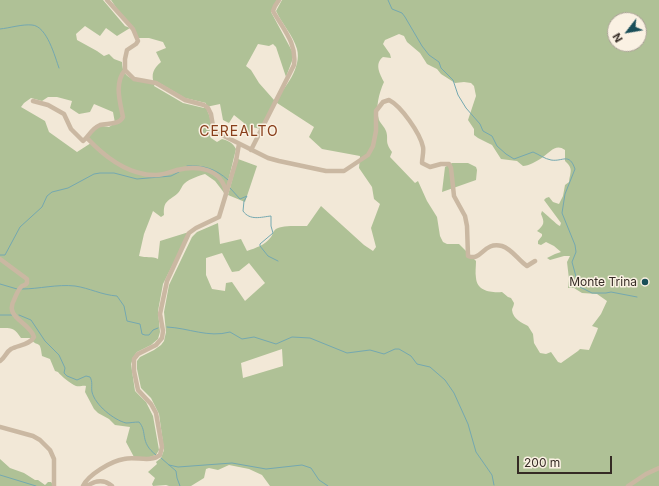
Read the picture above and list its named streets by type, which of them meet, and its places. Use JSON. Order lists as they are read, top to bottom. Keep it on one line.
{"districts":["CEREALTO"],"places":["Monte Trina"],"scale_bar":"200 m","north":"bottom left"}
